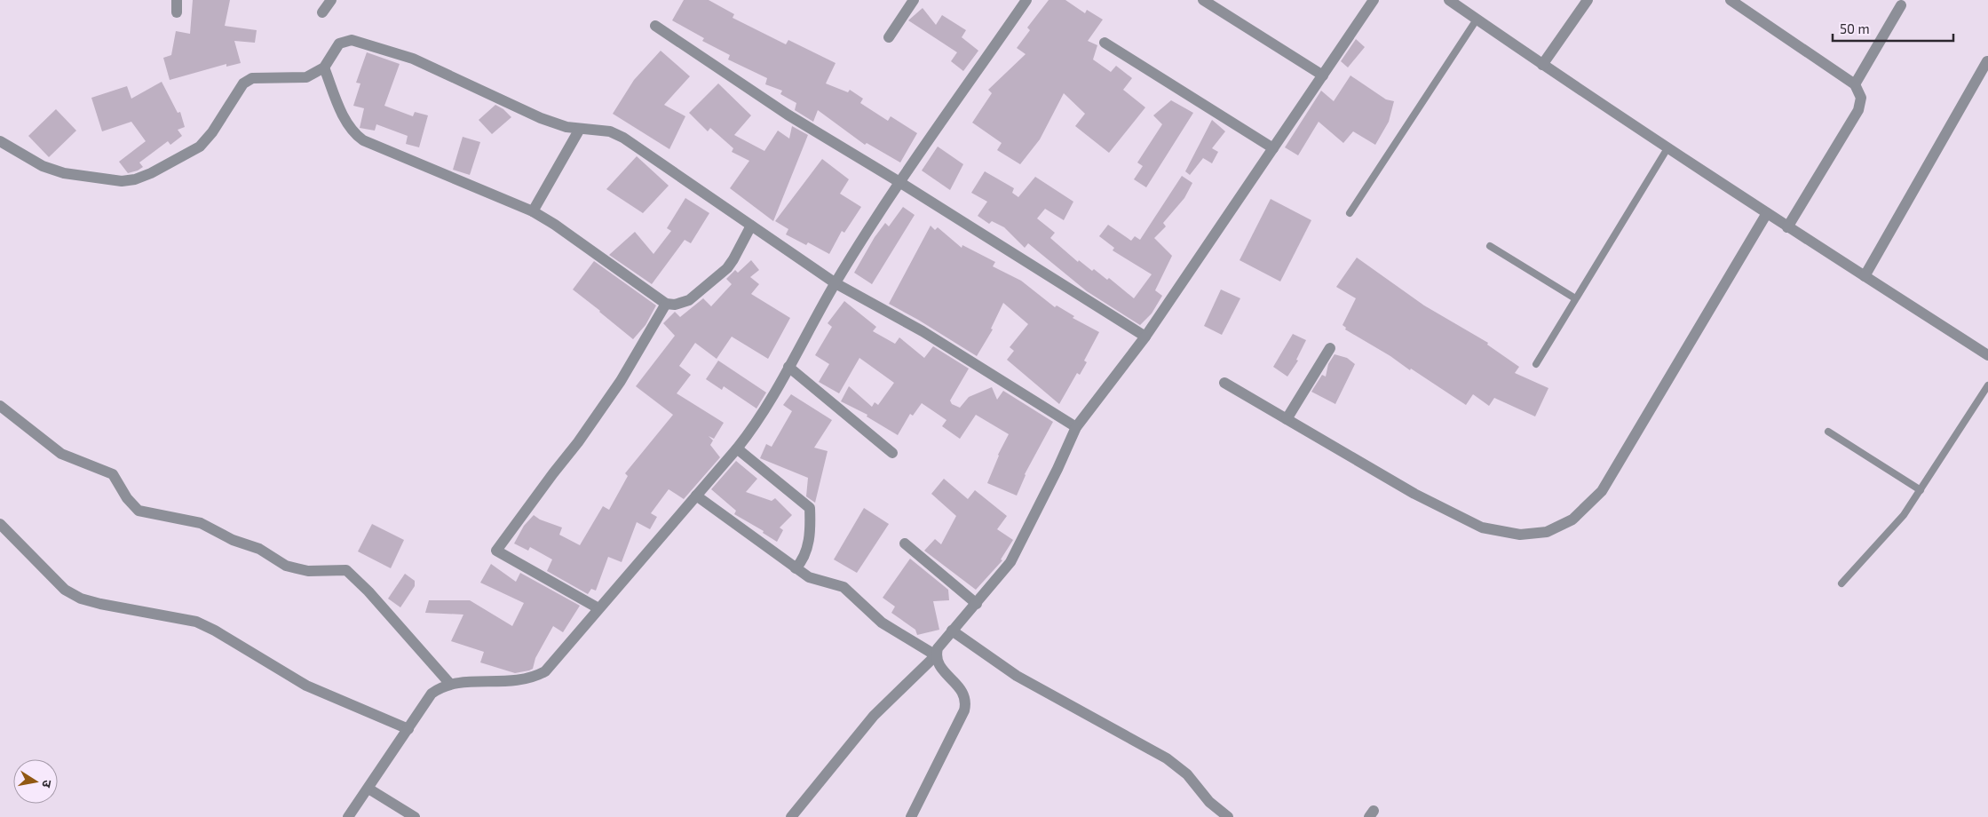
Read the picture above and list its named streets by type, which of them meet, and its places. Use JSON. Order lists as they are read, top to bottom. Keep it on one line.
{"scale_bar":"50 m","north":"right"}
